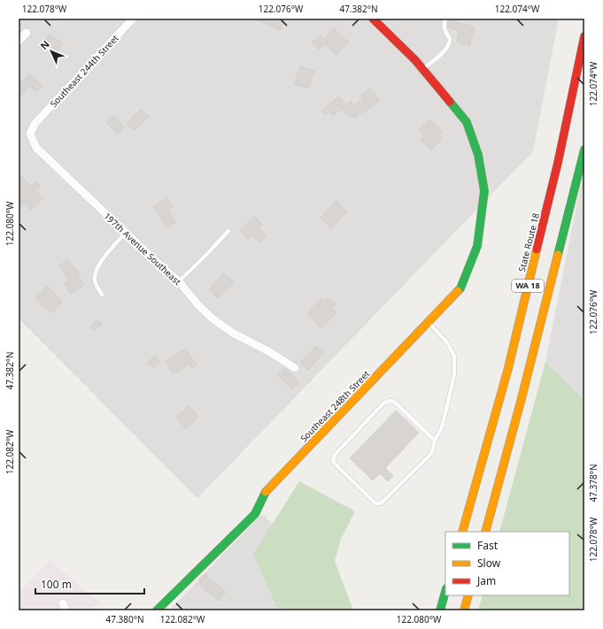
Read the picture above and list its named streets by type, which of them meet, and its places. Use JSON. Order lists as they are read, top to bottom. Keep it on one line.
{"streets":{"main road":["State Route 18","WA 18","Southeast 248th Street"],"street":["Southeast 244th Street","197th Avenue Southeast"]},"crossings":[["Southeast 244th Street","197th Avenue Southeast"]],"legend":["Fast","Slow","Jam"],"scale_bar":"100 m","north":"top left","coordinates":["122.078°W","122.076°W","47.382°N","122.074°W","122.080°W","122.082°W","47.378°N","47.380°N"]}
